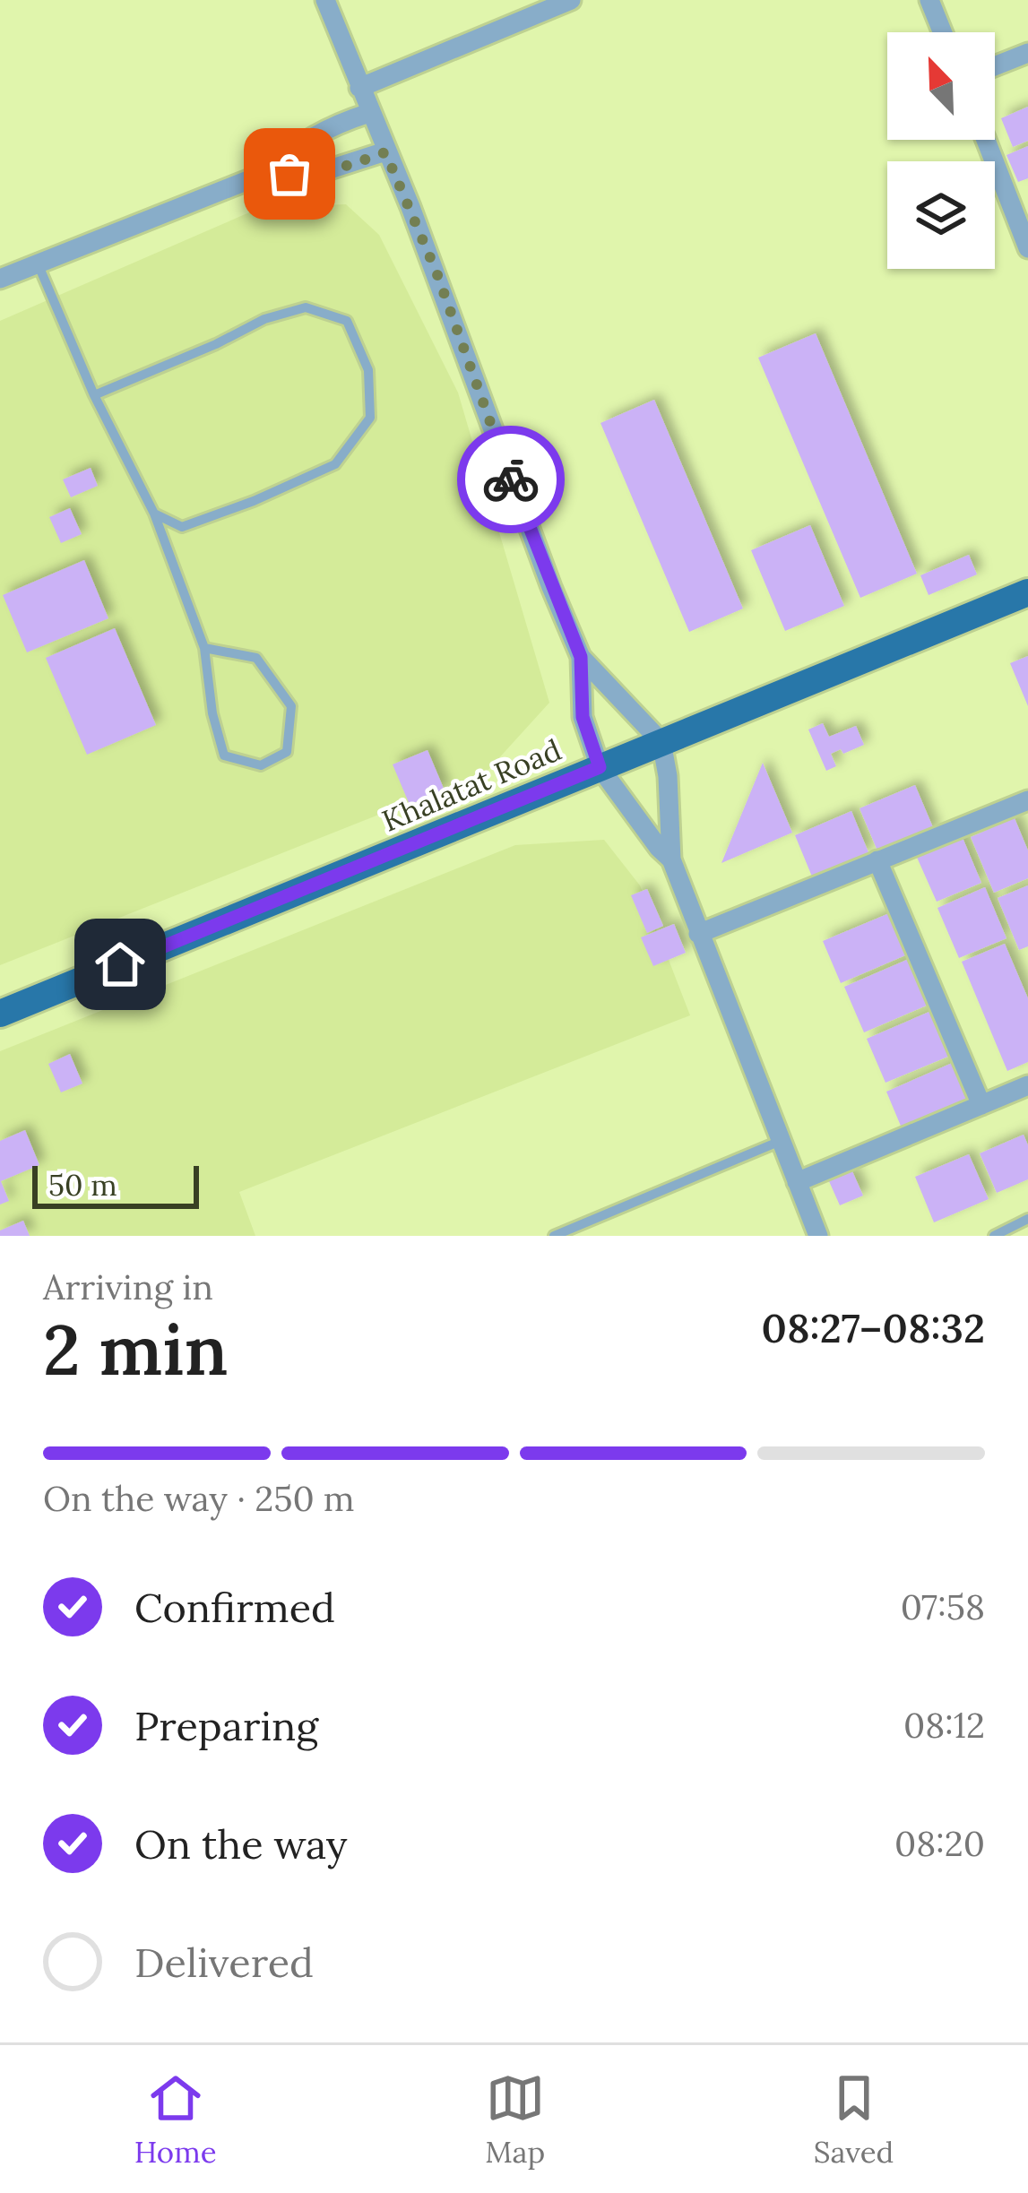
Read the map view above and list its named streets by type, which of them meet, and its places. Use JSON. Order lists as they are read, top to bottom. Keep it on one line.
{"streets":{"main road":["Khalatat Road"]},"scale_bar":"50 m","north":"top left","page":{"scale":"50 m","heading":["2 min","Arriving in","08:27–08:32"],"bar":"On the way · 250 m","list":[["Confirmed","07:58"],["Preparing","08:12"],["On the way","08:20"],"Delivered"],"tabs":["Home","Map","Saved"]}}
